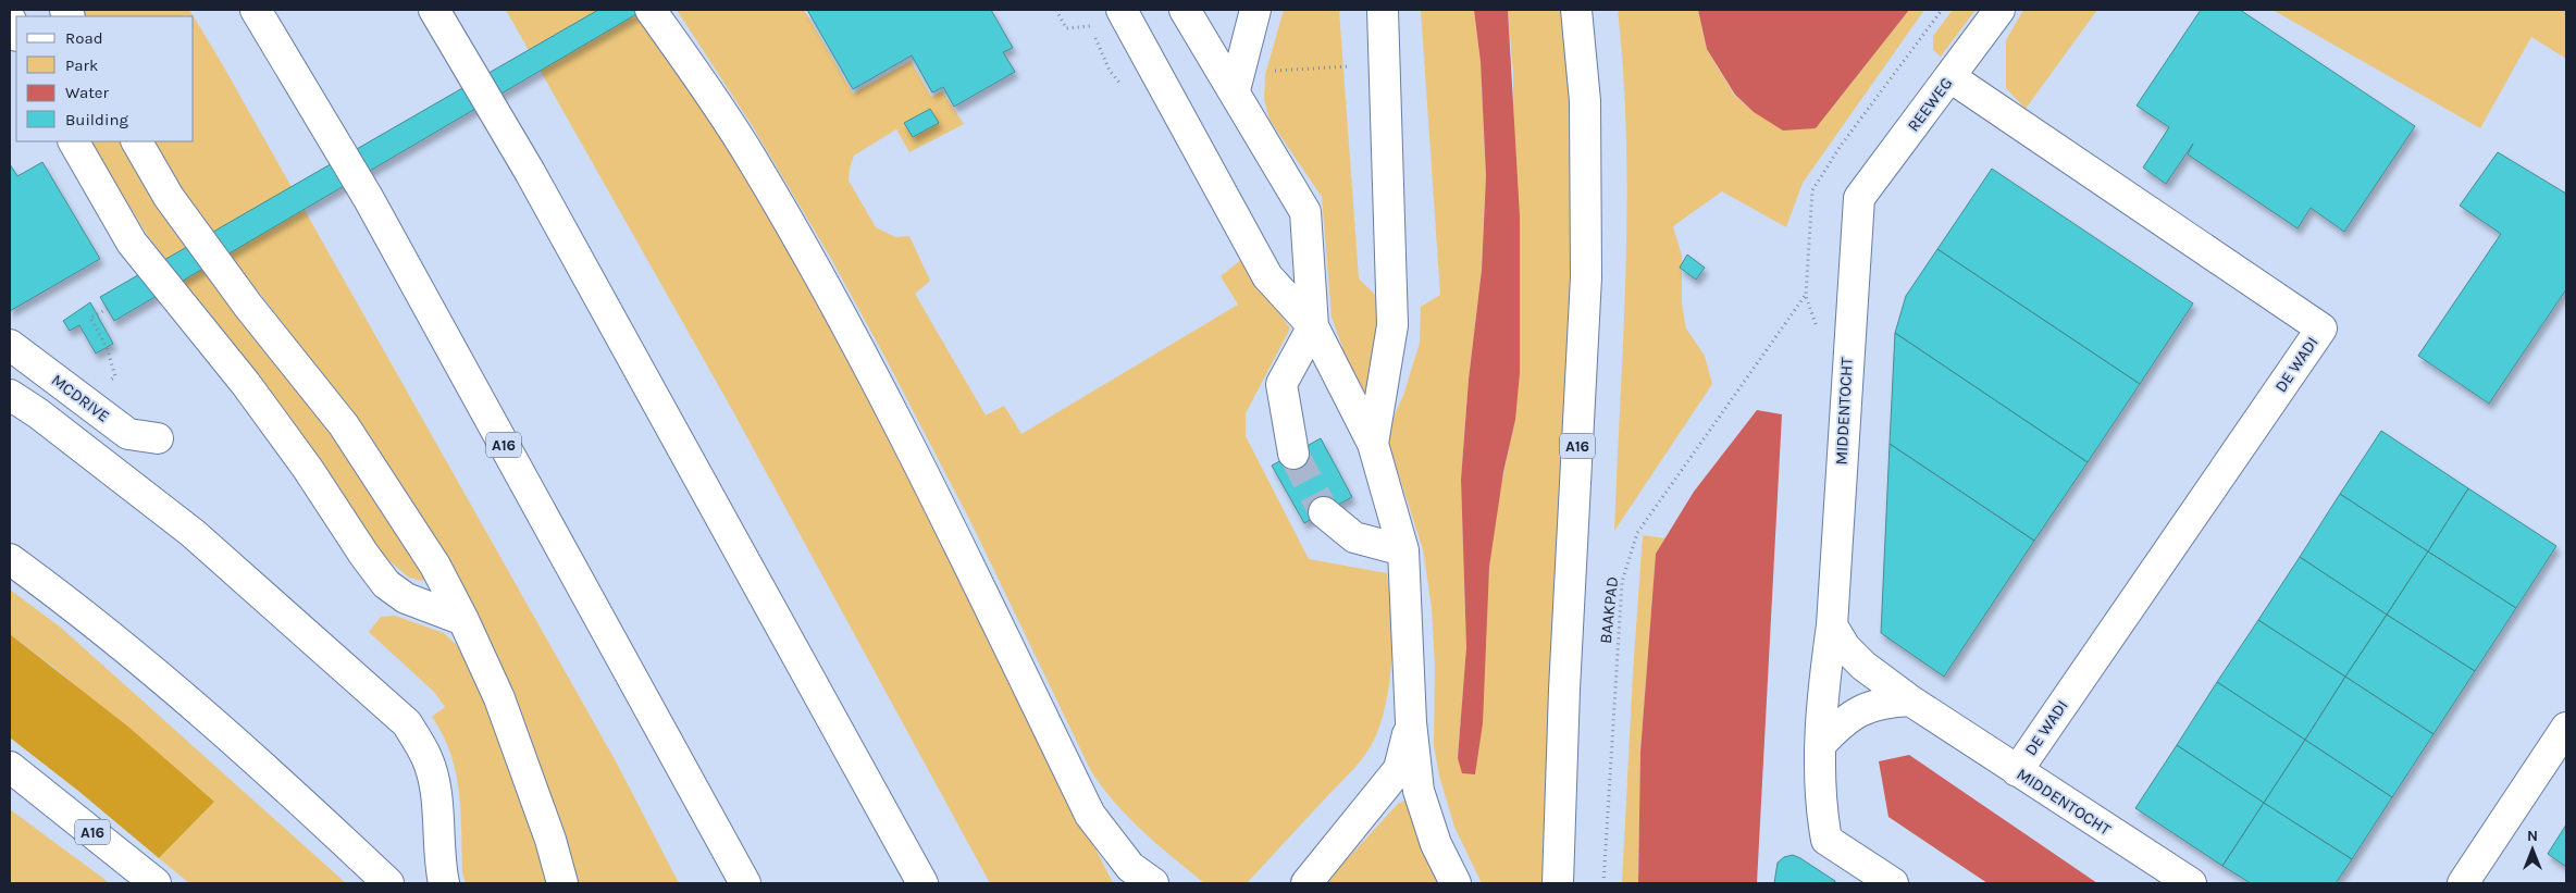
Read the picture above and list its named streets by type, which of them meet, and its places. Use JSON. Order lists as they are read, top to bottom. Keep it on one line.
{"streets":{"main road":["REEWEG","DE WADI","MCDRIVE","MIDDENTOCHT","A16"],"path":["BAAKPAD"]},"crossings":[["REEWEG","DE WADI"],["REEWEG","MIDDENTOCHT"],["DE WADI","MIDDENTOCHT"]],"legend":["Road","Park","Water","Building"],"north":"top"}
